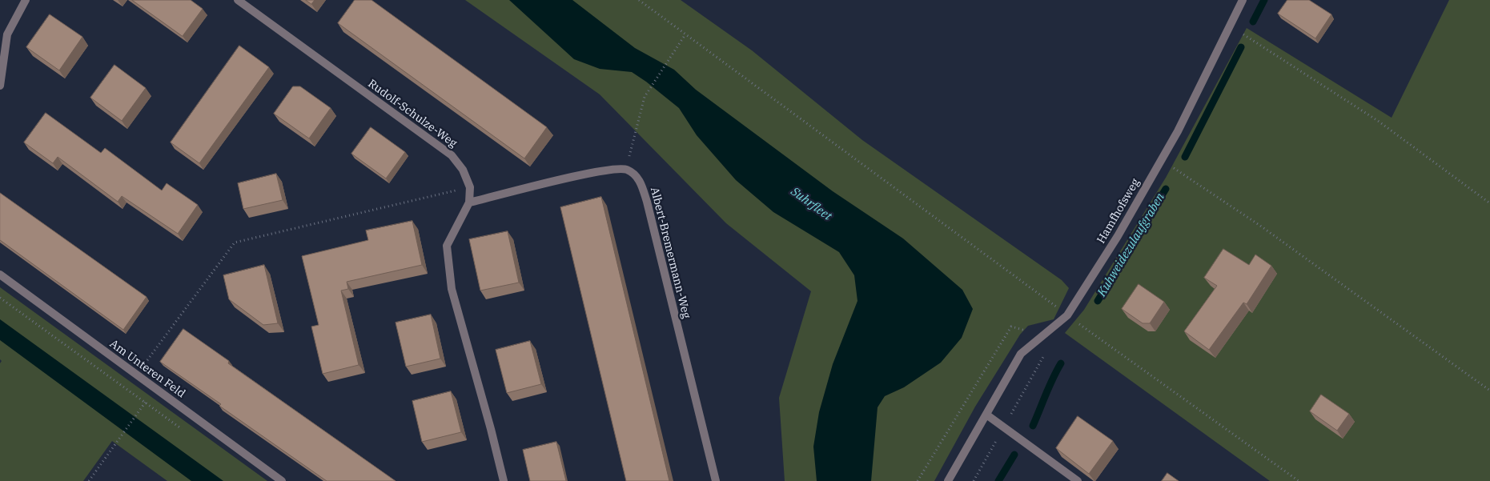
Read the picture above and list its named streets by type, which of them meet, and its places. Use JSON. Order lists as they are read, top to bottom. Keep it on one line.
{"streets":{"street":["Rudolf-Schulze-Weg","Hamfhofsweg","Albert-Bremermann-Weg","Am Unteren Feld"]},"water":["Suhrfleet","Kuhweidezulaufgraben"]}
